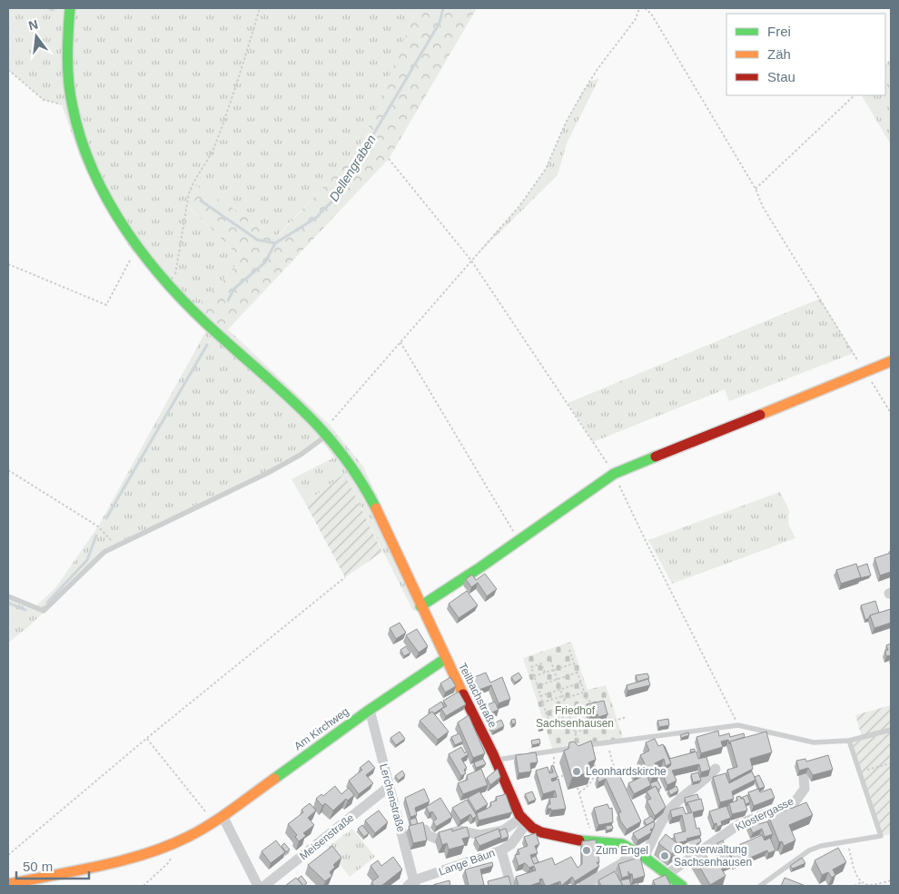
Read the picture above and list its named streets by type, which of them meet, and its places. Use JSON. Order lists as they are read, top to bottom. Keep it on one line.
{"streets":{"street":["Teilbachstraße","Am Kirchweg","Lerchenstraße","Klostergasse","Meisenstraße","Lange Bäun"]},"crossings":[["Teilbachstraße","Am Kirchweg"],["Am Kirchweg","Lerchenstraße"],["Lerchenstraße","Meisenstraße"],["Lerchenstraße","Lange Bäun"]],"water":["Dellengraben"],"parks":["Friedhof Sachsenhausen"],"places":["Leonhardskirche","Zum Engel","Ortsverwaltung Sachsenhausen"],"legend":["Frei","Zäh","Stau"],"scale_bar":"50 m","north":"top"}
